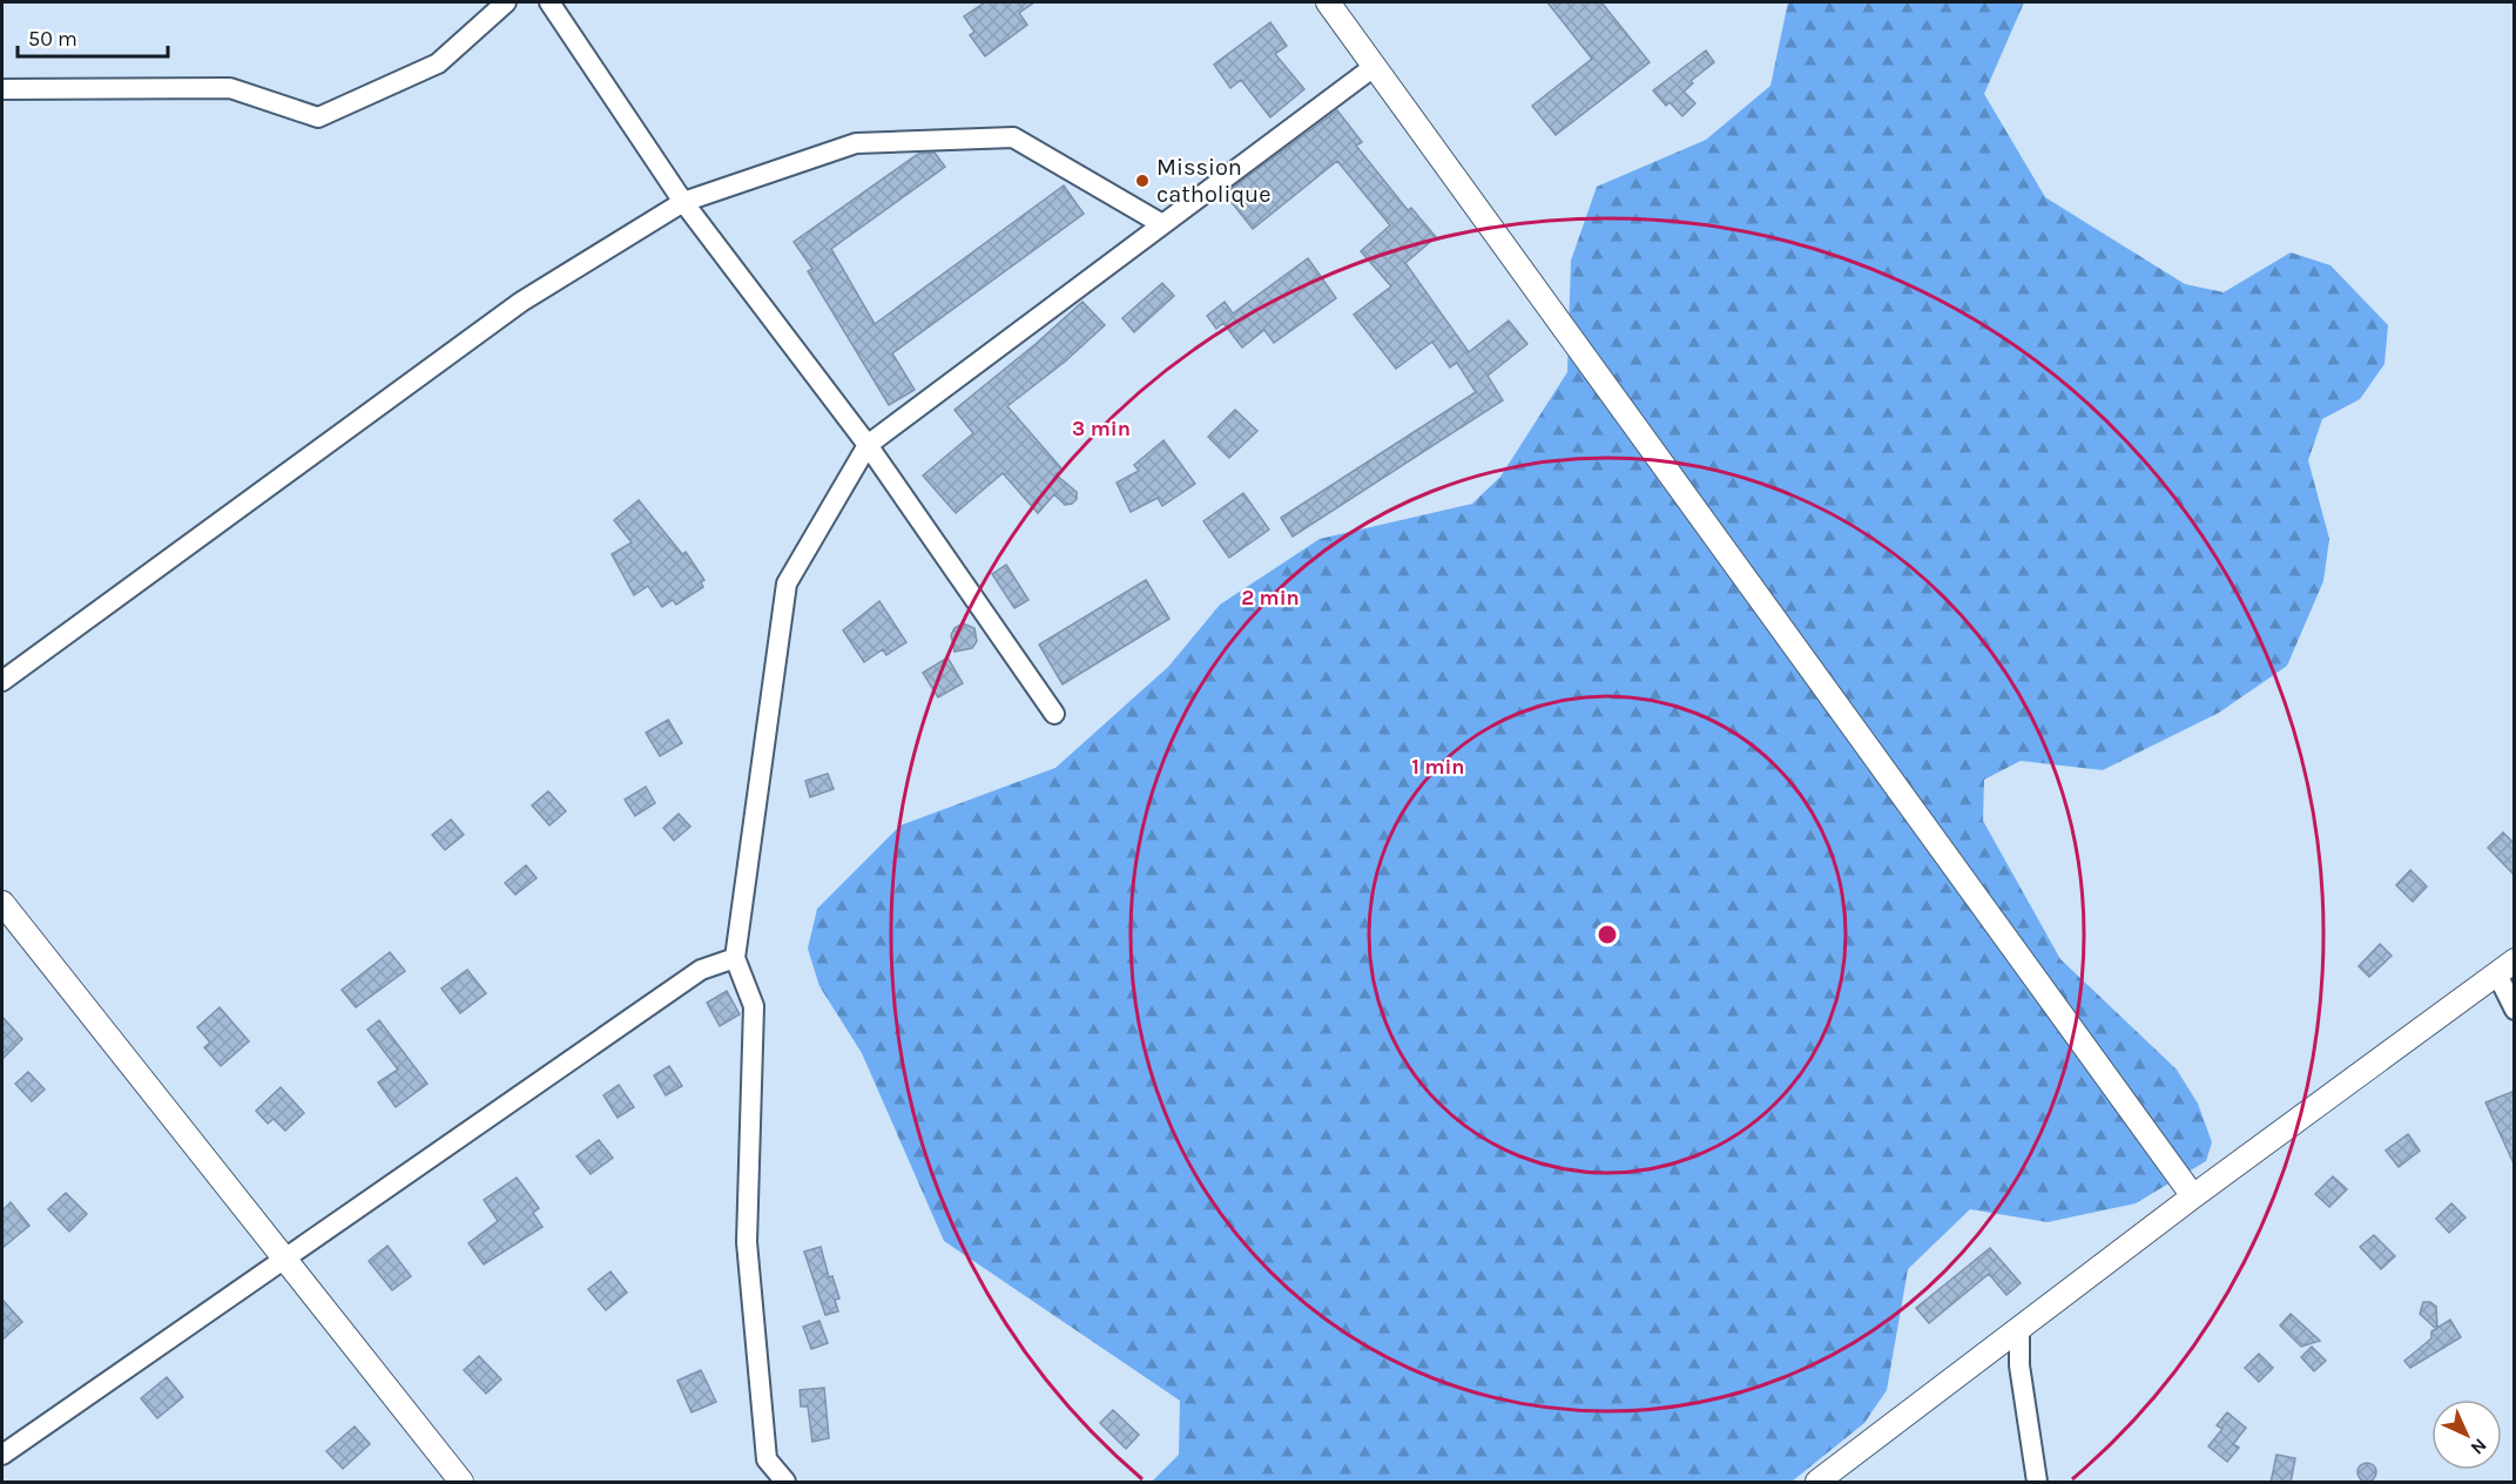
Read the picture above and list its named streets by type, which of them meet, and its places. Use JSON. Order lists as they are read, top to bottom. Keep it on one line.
{"places":["Mission catholique"],"scale_bar":"50 m","north":"bottom right","rings":["3 min","2 min","1 min"]}
